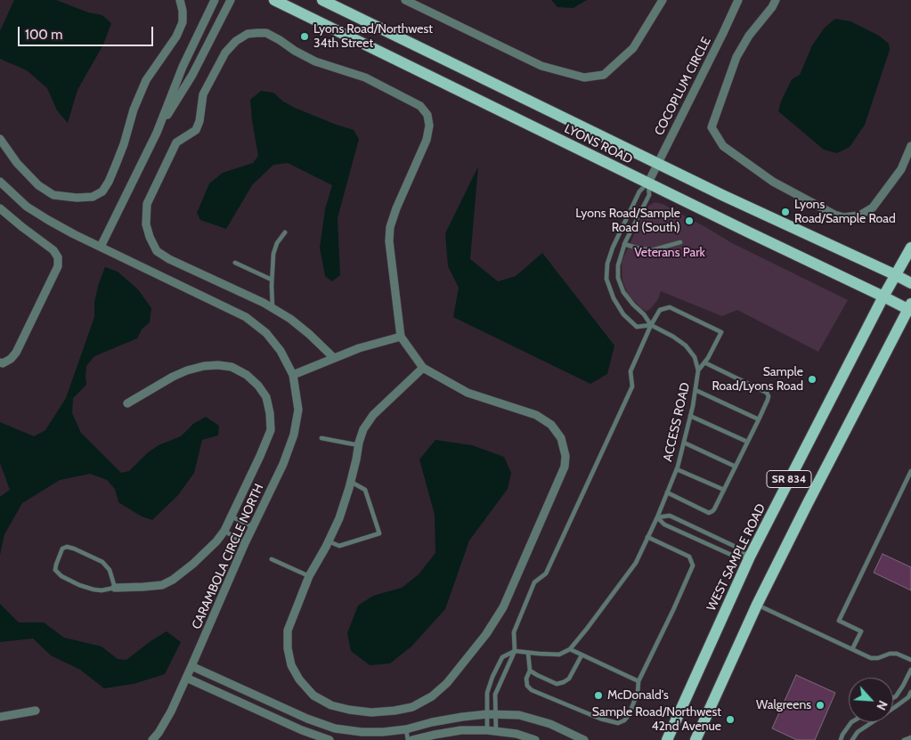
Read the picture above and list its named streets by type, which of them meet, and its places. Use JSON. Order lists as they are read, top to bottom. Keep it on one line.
{"streets":{"main road":["LYONS ROAD","SR 834","WEST SAMPLE ROAD"],"street":["COCOPLUM CIRCLE","CARAMBOLA CIRCLE NORTH"],"lane":["ACCESS ROAD"]},"crossings":[["COCOPLUM CIRCLE","LYONS ROAD"],["COCOPLUM CIRCLE","ACCESS ROAD"],["LYONS ROAD","ACCESS ROAD"],["LYONS ROAD","SR 834"],["LYONS ROAD","WEST SAMPLE ROAD"]],"parks":["Veterans Park"],"places":["Lyons Road/Northwest 34th Street","Lyons Road/Sample Road","Lyons Road/Sample Road (South)","Sample Road/Lyons Road","McDonald's","Walgreens","Sample Road/Northwest 42nd Avenue"],"scale_bar":"100 m","north":"bottom right"}
